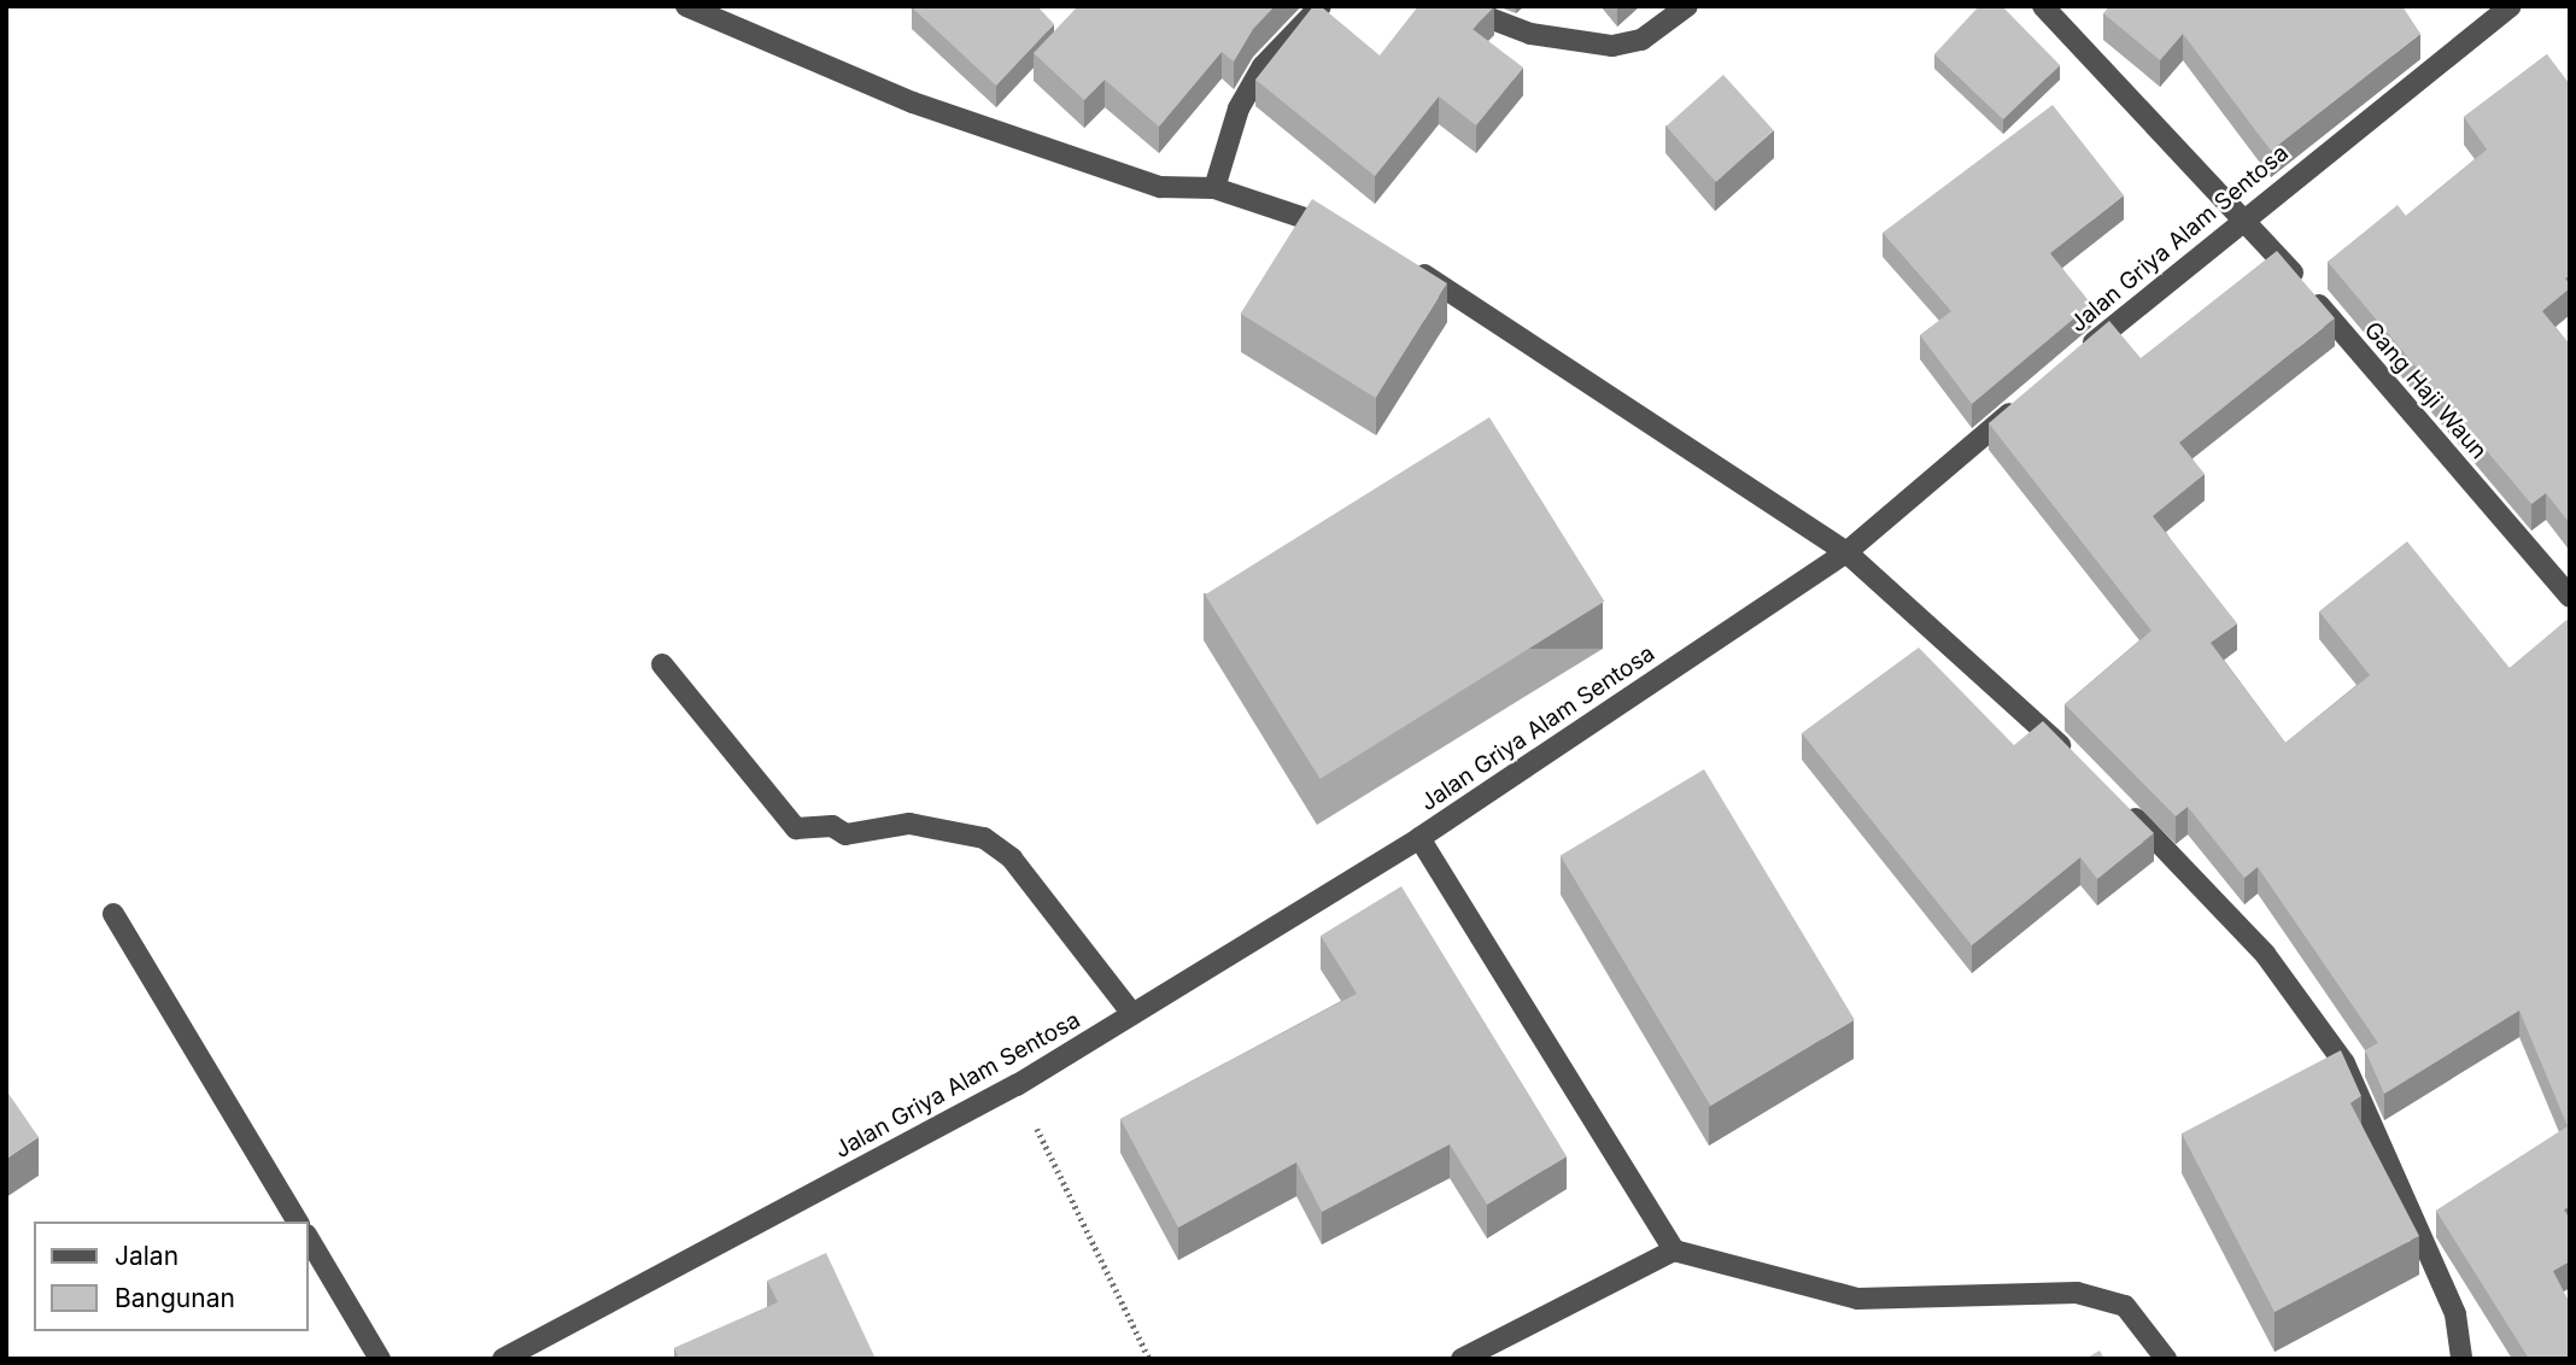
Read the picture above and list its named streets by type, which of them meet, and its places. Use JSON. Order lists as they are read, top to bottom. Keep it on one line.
{"streets":{"street":["Jalan Griya Alam Sentosa","Gang Haji Waun"]},"crossings":[["Jalan Griya Alam Sentosa","Gang Haji Waun"]],"legend":["Jalan","Bangunan"]}
